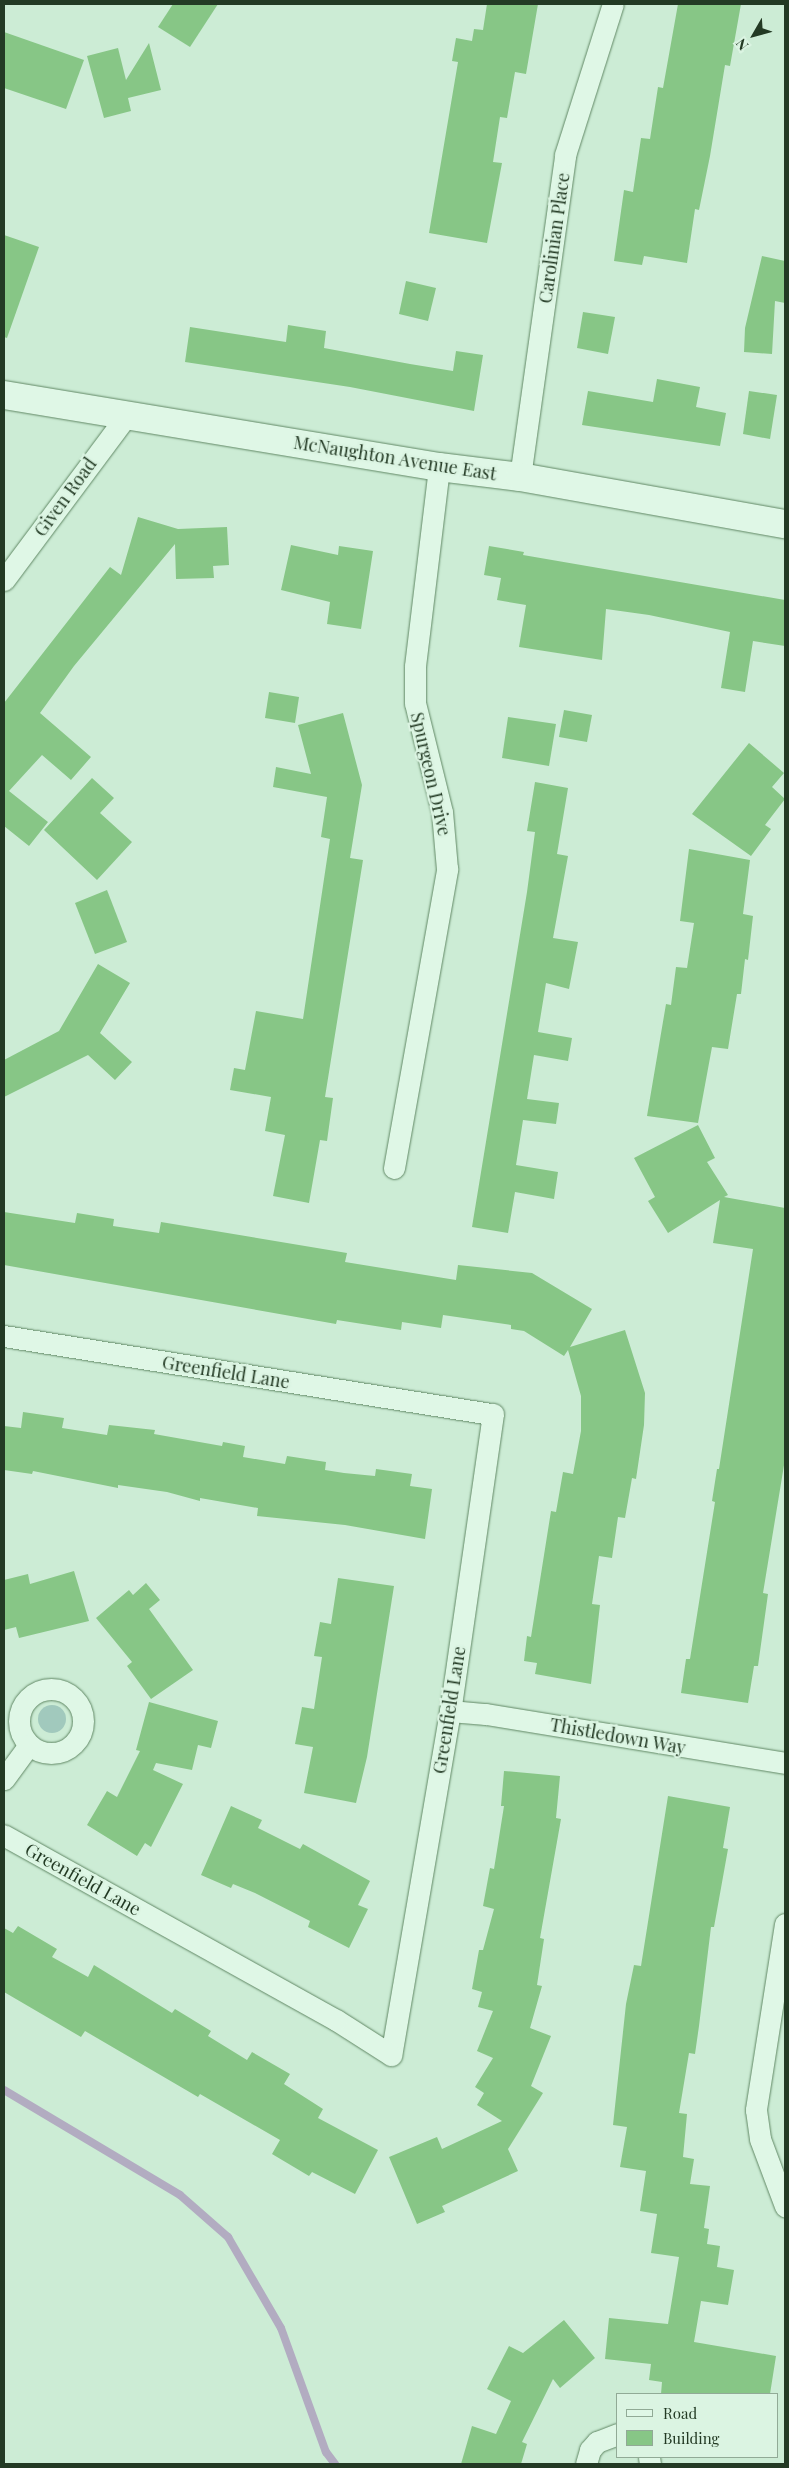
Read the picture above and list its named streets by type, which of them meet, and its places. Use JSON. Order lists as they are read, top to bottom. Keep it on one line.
{"streets":{"main road":["McNaughton Avenue East"],"street":["Carolinian Place","Given Road","Spurgeon Drive","Greenfield Lane","Thistledown Way"]},"crossings":[["Carolinian Place","McNaughton Avenue East"],["McNaughton Avenue East","Given Road"],["McNaughton Avenue East","Spurgeon Drive"],["Greenfield Lane","Thistledown Way"]],"legend":["Road","Building"],"north":"bottom left"}
